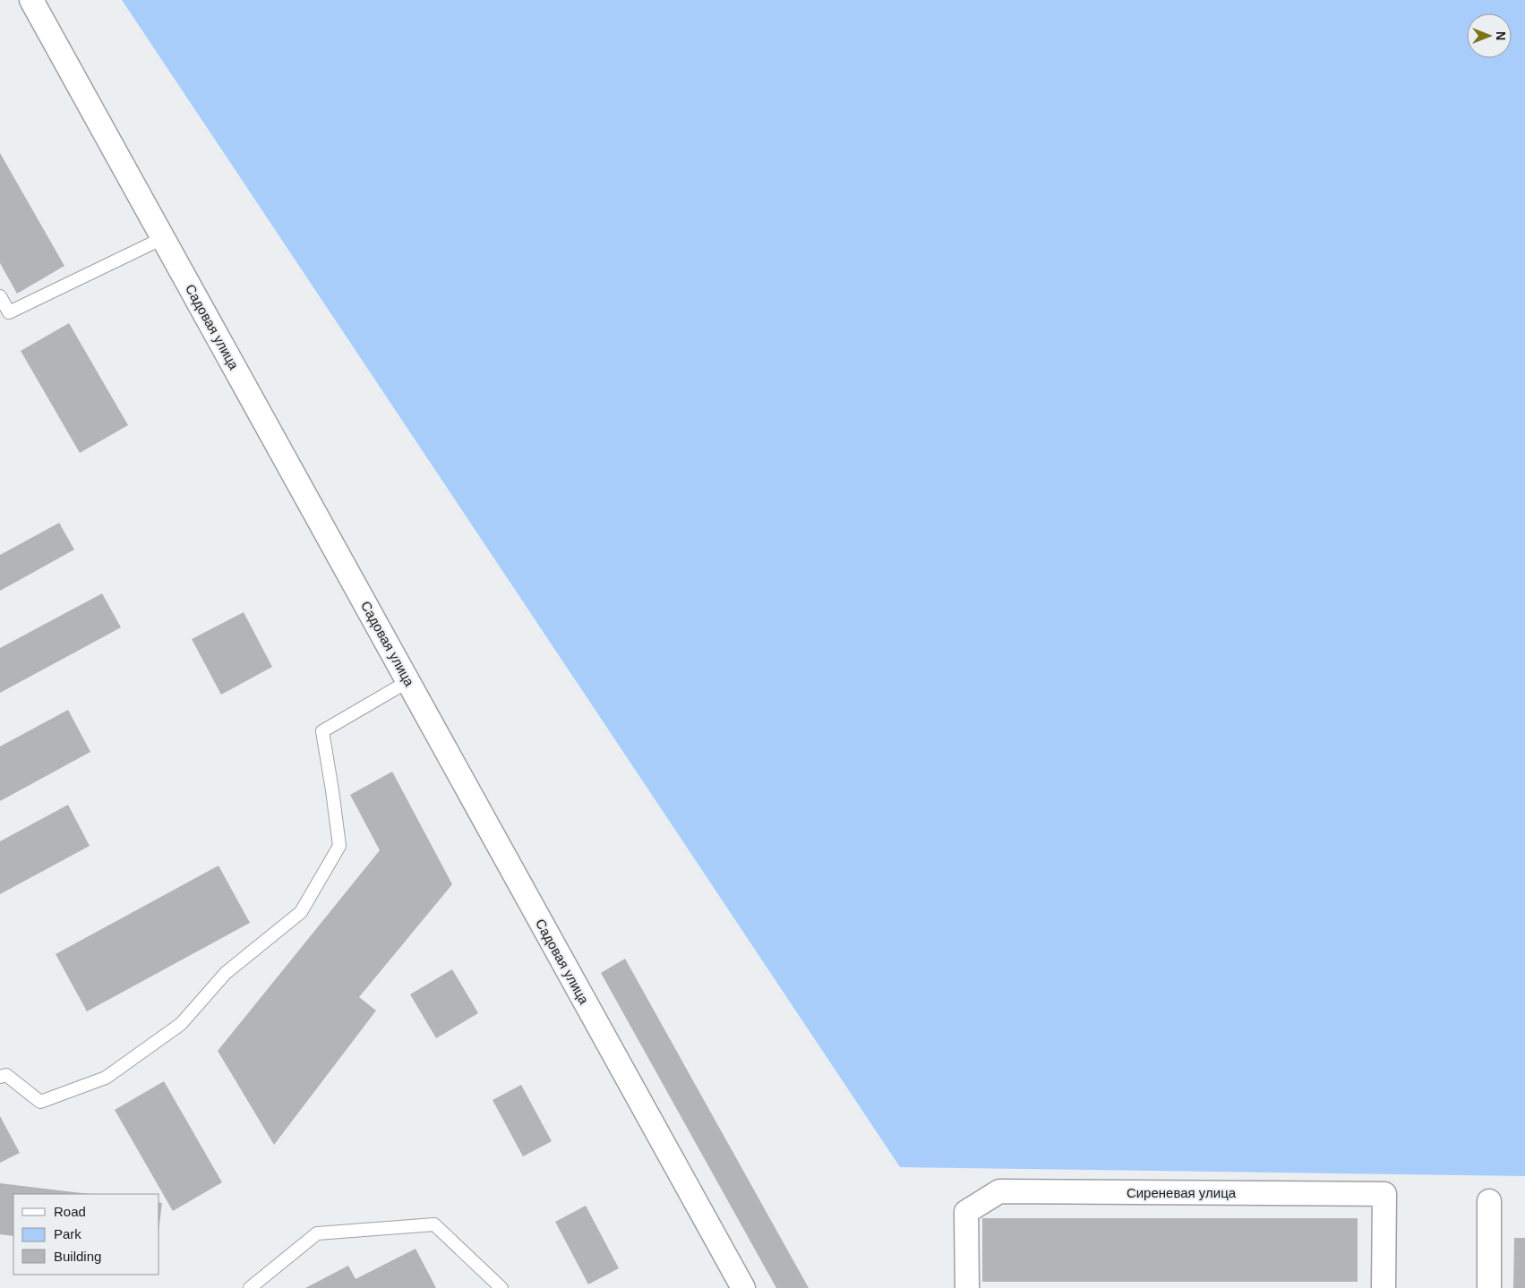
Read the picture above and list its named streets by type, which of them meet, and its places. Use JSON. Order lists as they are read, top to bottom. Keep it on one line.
{"streets":{"street":["Садовая улица","Сиреневая улица"]},"legend":["Road","Park","Building"],"north":"right"}
